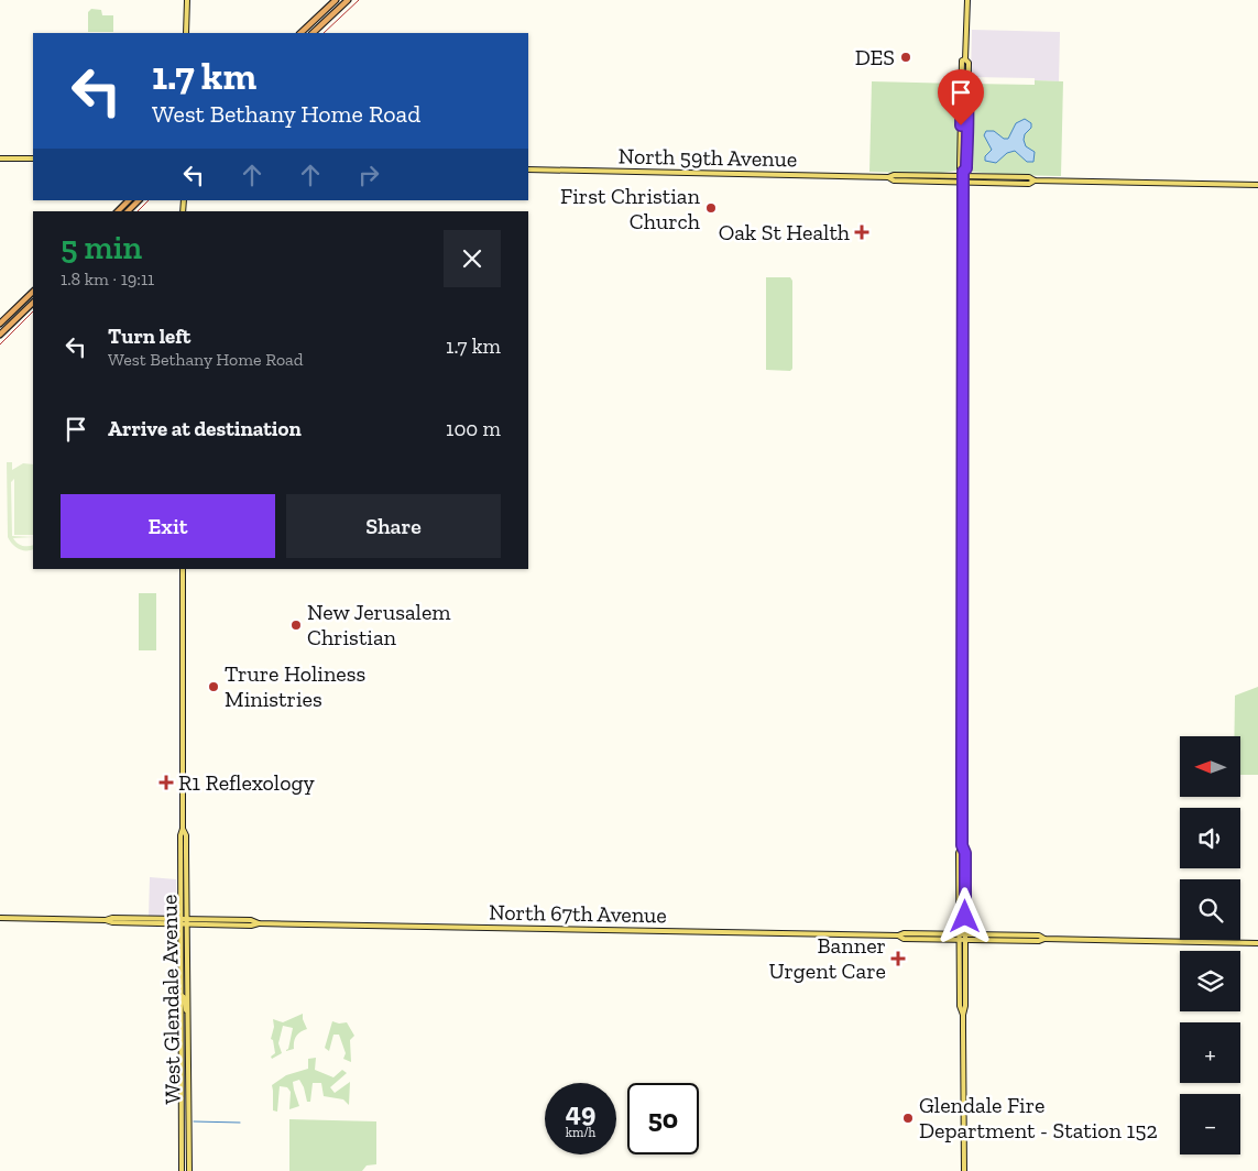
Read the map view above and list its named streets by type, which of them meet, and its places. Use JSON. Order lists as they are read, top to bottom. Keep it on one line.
{"streets":{"main road":["North 59th Avenue","North 67th Avenue","West Glendale Avenue"]},"crossings":[["North 67th Avenue","West Glendale Avenue"]],"places":{"other":["DES","First Christian Church","New Jerusalem Christian","Trure Holiness Ministries","Glendale Fire Department - Station 152"],"health":["Oak St Health","R1 Reflexology","Banner Urgent Care"]},"north":"left","page":{"turn":["1.7 km","West Bethany Home Road"],"heading":["5 min","1.8 km · 19:11"],"list":[{"name":"Turn left","note":"West Bethany Home Road","value":"1.7 km"},{"name":"Arrive at destination","value":"100 m"}],"buttons":["Exit","Share"],"map_buttons":["+","−"],"speed":"49 km/h","limit":"50"}}
